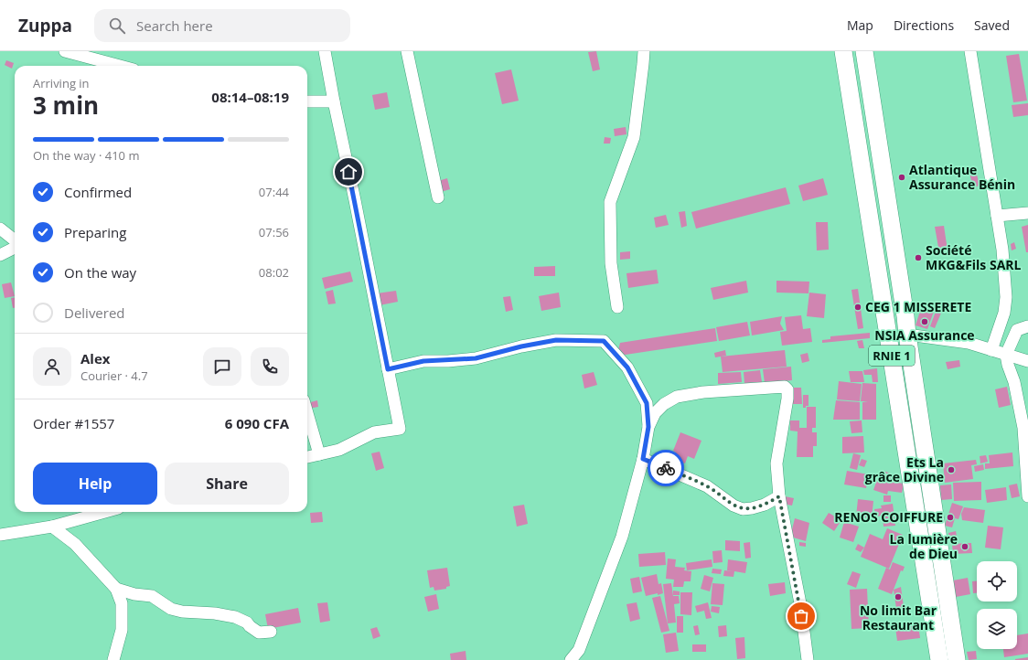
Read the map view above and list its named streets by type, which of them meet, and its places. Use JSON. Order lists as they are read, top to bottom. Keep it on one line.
{"streets":{"highway":["RNIE 1"]},"places":["Atlantique Assurance Bénin","Société MKG&Fils SARL","CEG 1 MISSERETE","NSIA Assurance","Ets La grâce Divine","RENOS COIFFURE","La lumière de Dieu","No limit Bar Restaurant"],"page":{"header":"Zuppa","search":"Search here","nav":["Map","Directions","Saved"],"heading":["3 min","Arriving in","08:14–08:19"],"panel":["Alex","Courier · 4.7","Order #1557","6 090 CFA"],"bar":"On the way · 410 m","list":[["Confirmed","07:44"],["Preparing","07:56"],["On the way","08:02"],"Delivered"],"buttons":["Help","Share"]}}
